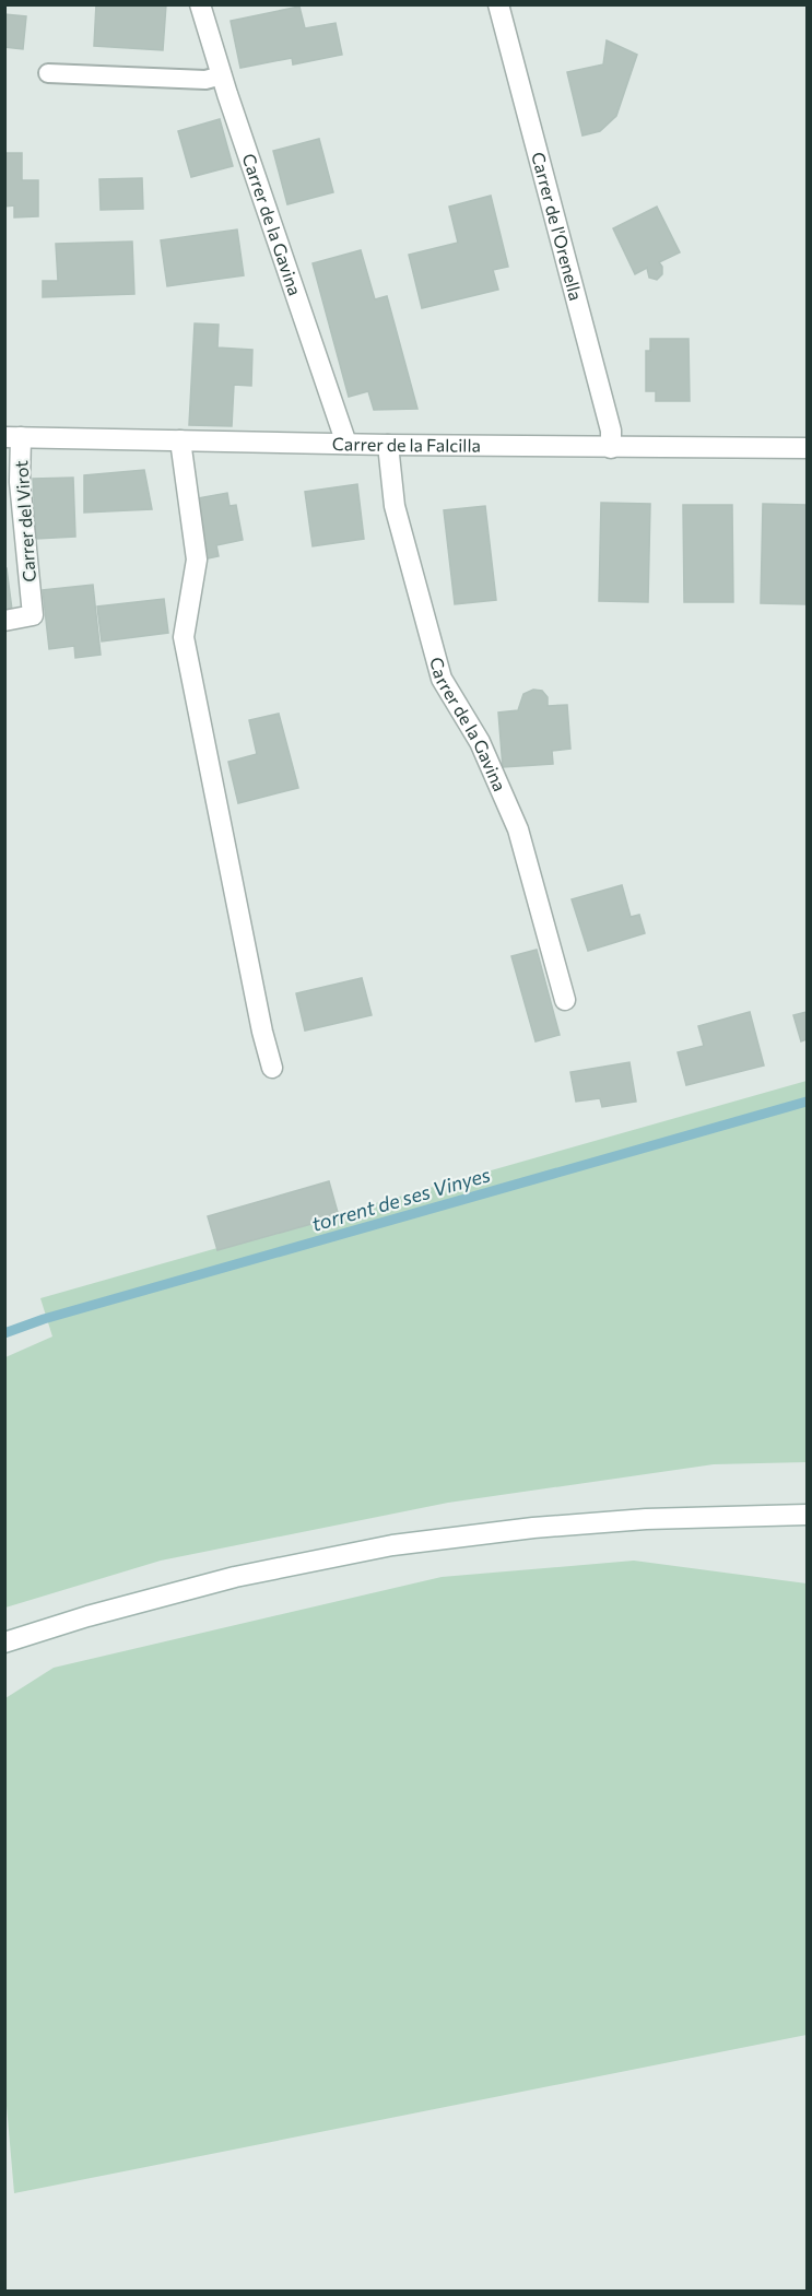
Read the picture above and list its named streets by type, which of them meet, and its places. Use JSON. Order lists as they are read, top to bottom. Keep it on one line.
{"streets":{"street":["Carrer de la Gavina","Carrer de l'Orenella","Carrer de la Falcilla","Carrer del Virot"]},"crossings":[["Carrer de la Gavina","Carrer de la Falcilla"],["Carrer de l'Orenella","Carrer de la Falcilla"],["Carrer de la Falcilla","Carrer del Virot"]],"water":["torrent de ses Vinyes"]}
